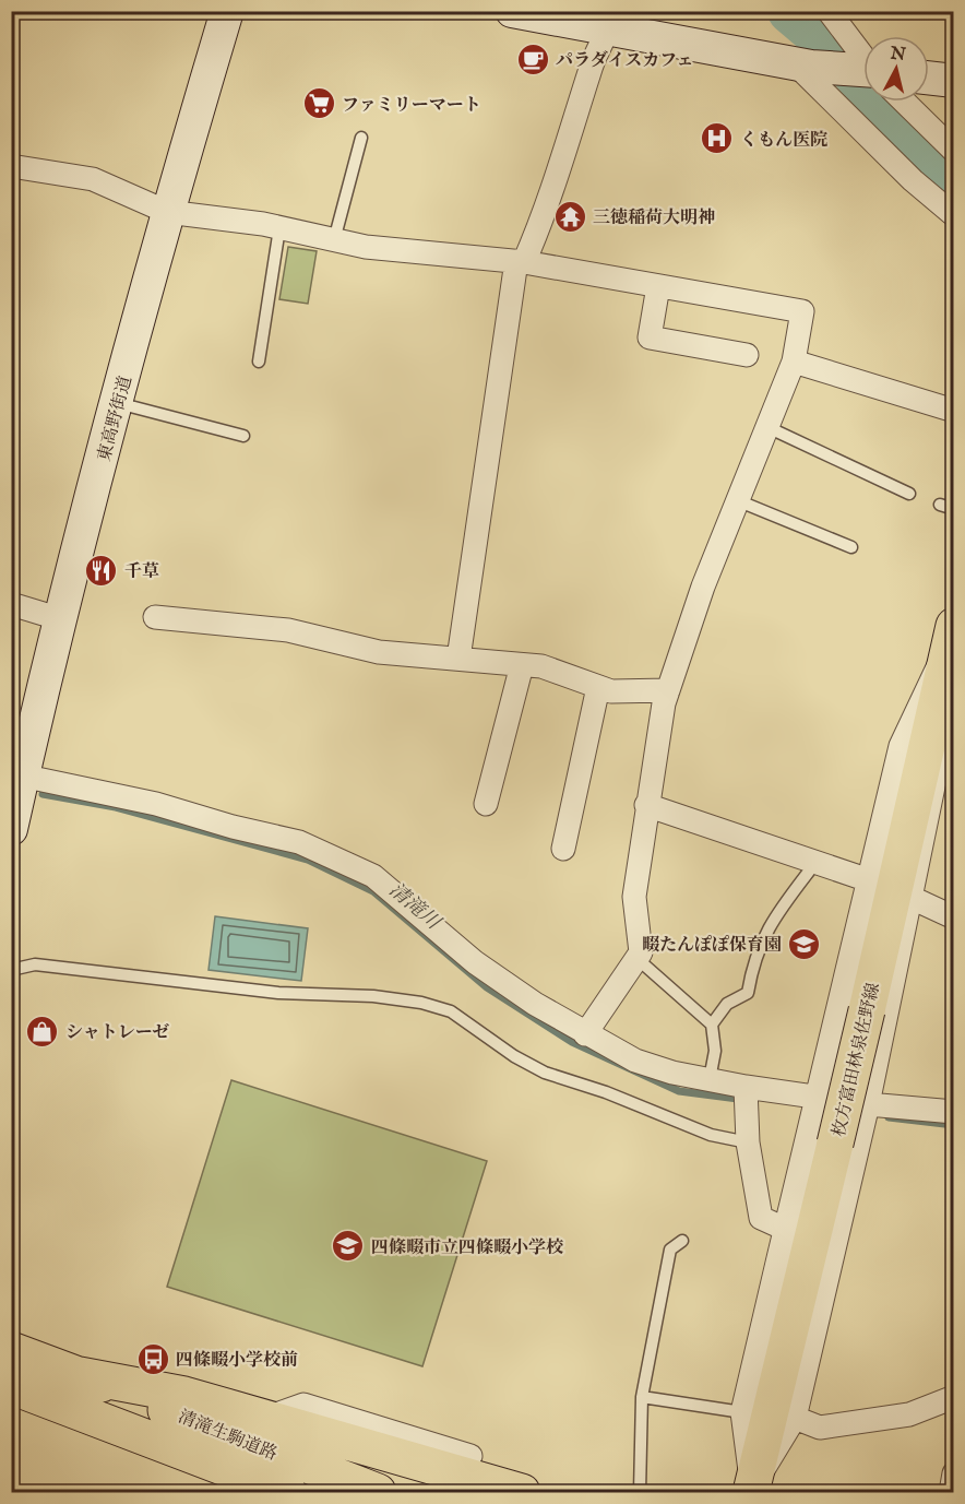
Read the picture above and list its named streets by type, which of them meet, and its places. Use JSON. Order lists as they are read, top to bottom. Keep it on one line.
{"streets":{"main road":["枚方富田林泉佐野線","清滝生駒道路"],"street":["東高野街道"]},"water":["清滝川"],"places":{"cafe":["パラダイスカフェ"],"supermarket":["ファミリーマート"],"hospital":["くもん医院"],"temple":["三徳稲荷大明神"],"restaurant":["千草"],"school or university":["畷たんぽぽ保育園","四條畷市立四條畷小学校"],"shop":["シャトレーゼ"],"bus stop":["四條畷小学校前"]},"north":"top"}
